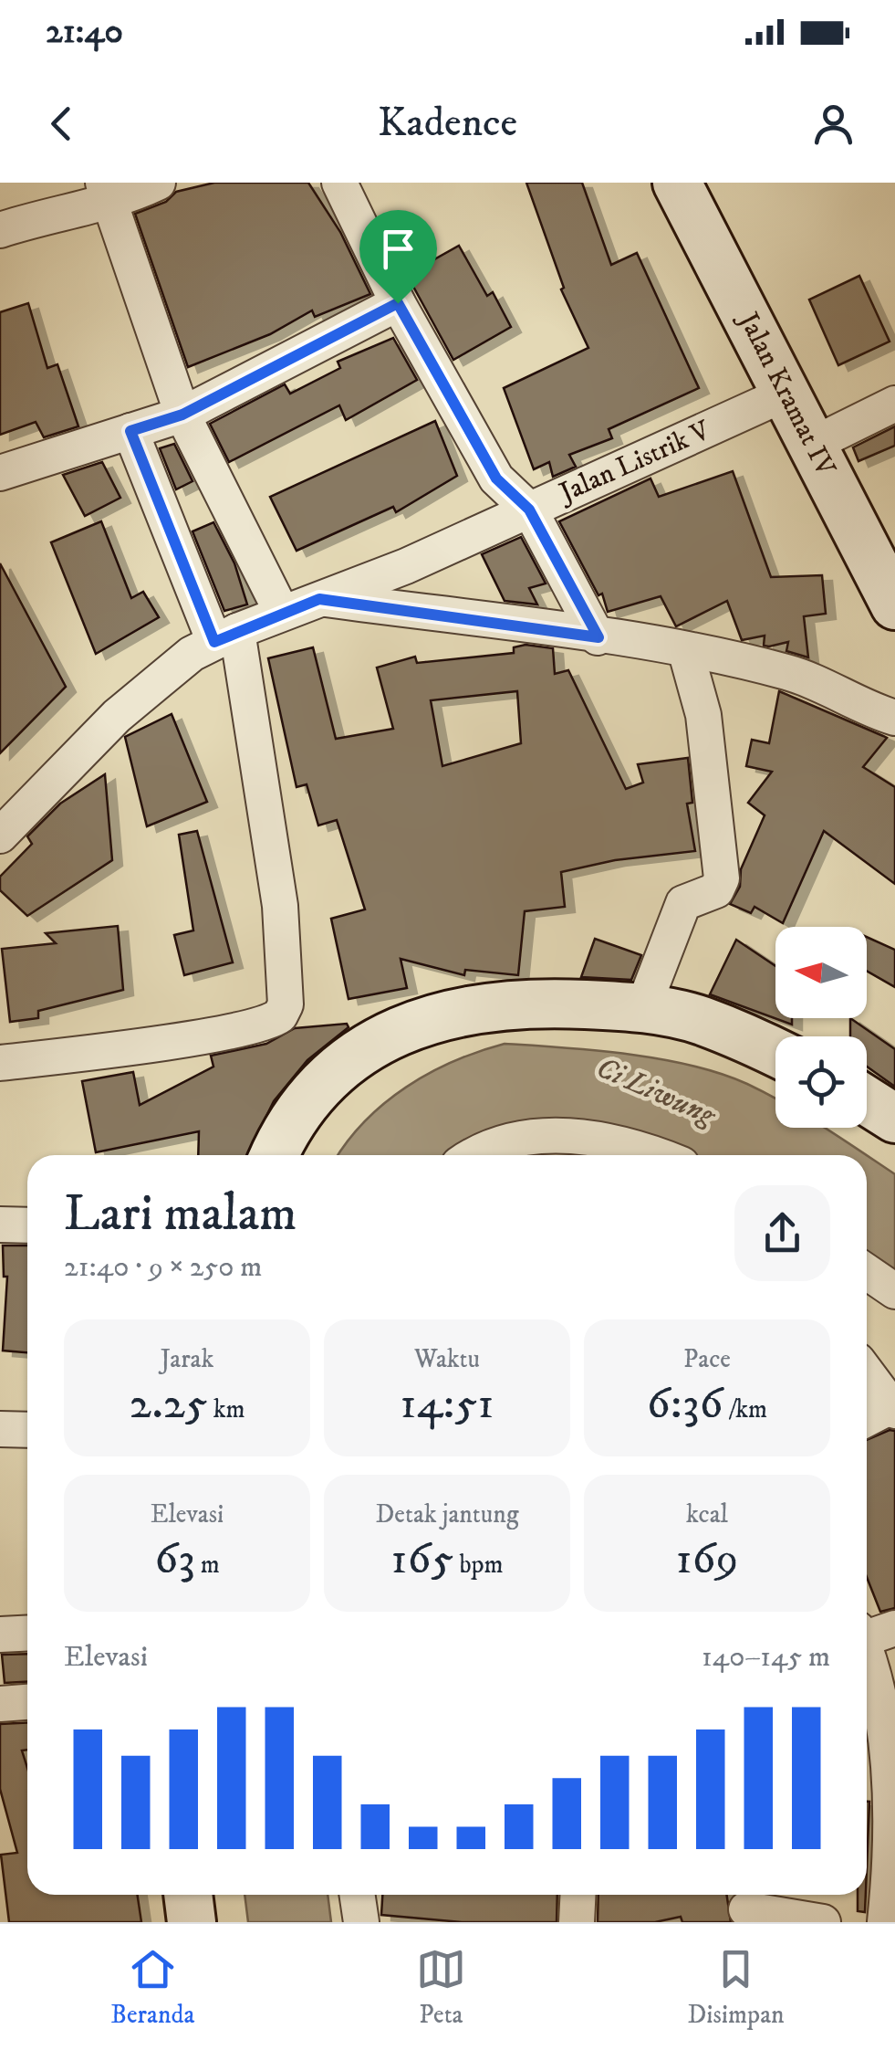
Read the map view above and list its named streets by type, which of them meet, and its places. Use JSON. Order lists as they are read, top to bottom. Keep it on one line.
{"streets":{"street":["Jalan Kramat IV","Jalan Listrik V"]},"crossings":[["Jalan Kramat IV","Jalan Listrik V"]],"water":["Ci Liwung"],"north":"left","page":{"status":"21:40","header":"Kadence","heading":["Lari malam","21:40 · 9 × 250 m"],"stats":[["Jarak","2.25 km"],["Waktu","14:51"],["Pace","6:36 /km"],["Elevasi","63 m"],["Detak jantung","165 bpm"],["kcal","169"]],"chart":["Elevasi","140–145 m"],"tabs":["Beranda","Peta","Disimpan"]}}
